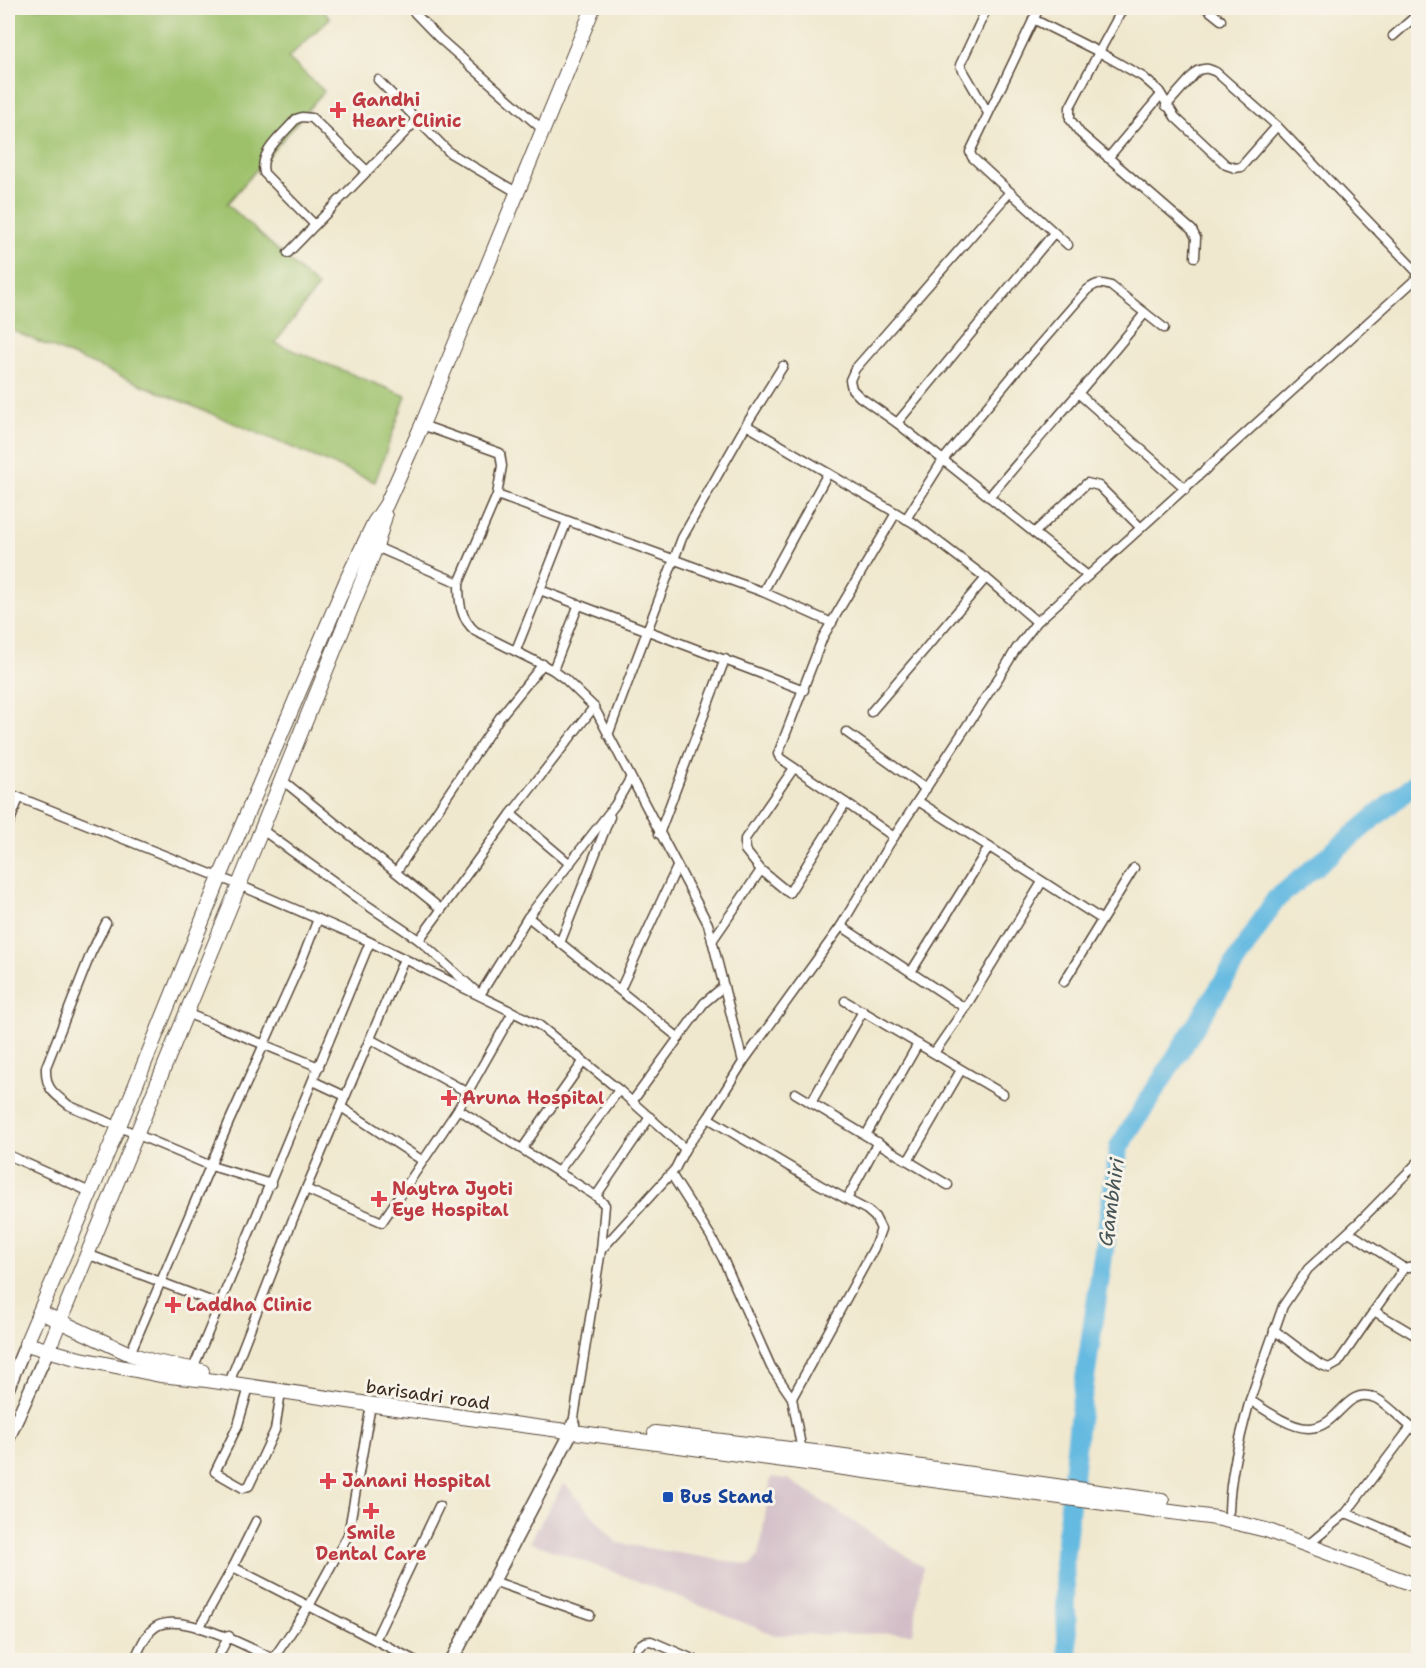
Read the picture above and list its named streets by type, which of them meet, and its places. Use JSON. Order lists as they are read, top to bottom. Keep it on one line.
{"streets":{"main road":["barisadri road"]},"water":["Gambhiri"],"places":{"health":["Gandhi Heart Clinic","Aruna Hospital","Naytra Jyoti Eye Hospital","Laddha Clinic","Janani Hospital","Smile Dental Care"],"transit":["Bus Stand"]}}
